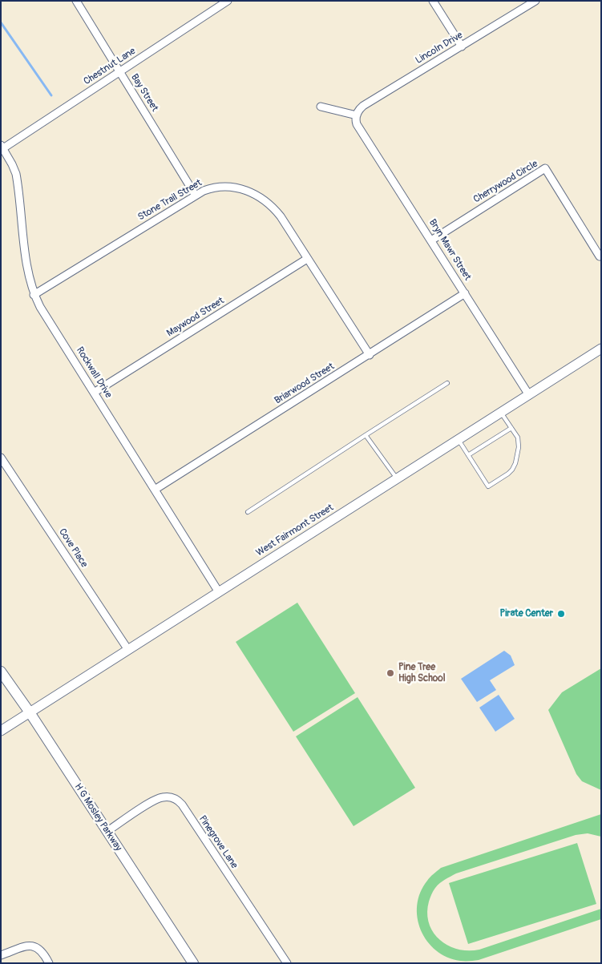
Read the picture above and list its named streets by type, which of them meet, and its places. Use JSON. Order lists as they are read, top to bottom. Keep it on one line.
{"streets":{"main road":["H G Mosley Parkway"],"street":["Lincoln Drive","Chestnut Lane","Bay Street","Cherrywood Circle","Stone Trail Street","Bryn Mawr Street","Maywood Street","Rockwall Drive","Briarwood Street","West Fairmont Street","Cove Place","Pinegrove Lane"]},"crossings":[["Lincoln Drive","Bryn Mawr Street"],["Chestnut Lane","Bay Street"],["Chestnut Lane","Rockwall Drive"],["Bay Street","Stone Trail Street"],["Cherrywood Circle","Bryn Mawr Street"],["Stone Trail Street","Maywood Street"],["Stone Trail Street","Rockwall Drive"],["Stone Trail Street","Briarwood Street"],["Bryn Mawr Street","Briarwood Street"],["Bryn Mawr Street","West Fairmont Street"],["Maywood Street","Rockwall Drive"],["Rockwall Drive","Briarwood Street"],["Rockwall Drive","West Fairmont Street"],["West Fairmont Street","Cove Place"],["West Fairmont Street","H G Mosley Parkway"],["H G Mosley Parkway","Pinegrove Lane"]],"places":["Pirate Center","Pine Tree High School"]}
